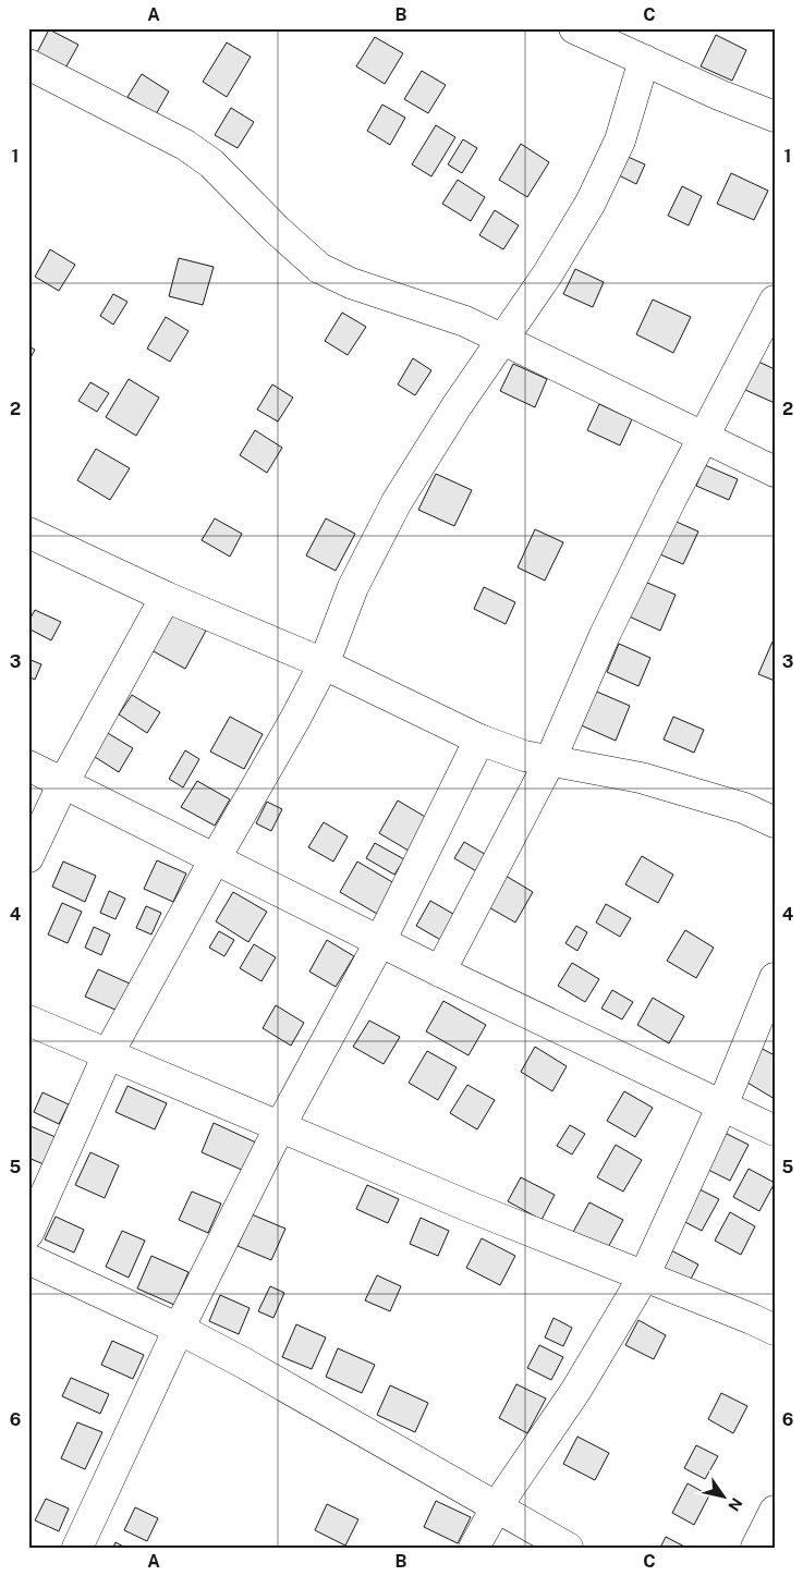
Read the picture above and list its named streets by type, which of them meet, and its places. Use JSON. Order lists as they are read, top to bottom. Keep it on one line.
{"north":"bottom right","grid":{"columns":["A","B","C"],"rows":["1","2","3","4","5","6"]}}
